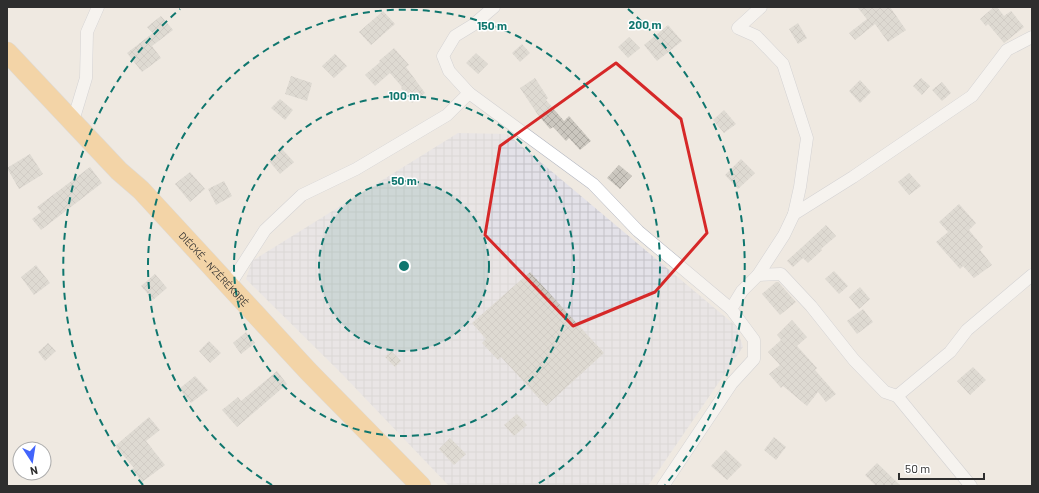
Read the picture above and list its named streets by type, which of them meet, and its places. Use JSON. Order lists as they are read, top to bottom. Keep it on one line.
{"streets":{"highway":["DIÉCKÉ - N'ZÉRÉKORÉ"]},"scale_bar":"50 m","north":"bottom","rings":["200 m","150 m","100 m","50 m"]}
